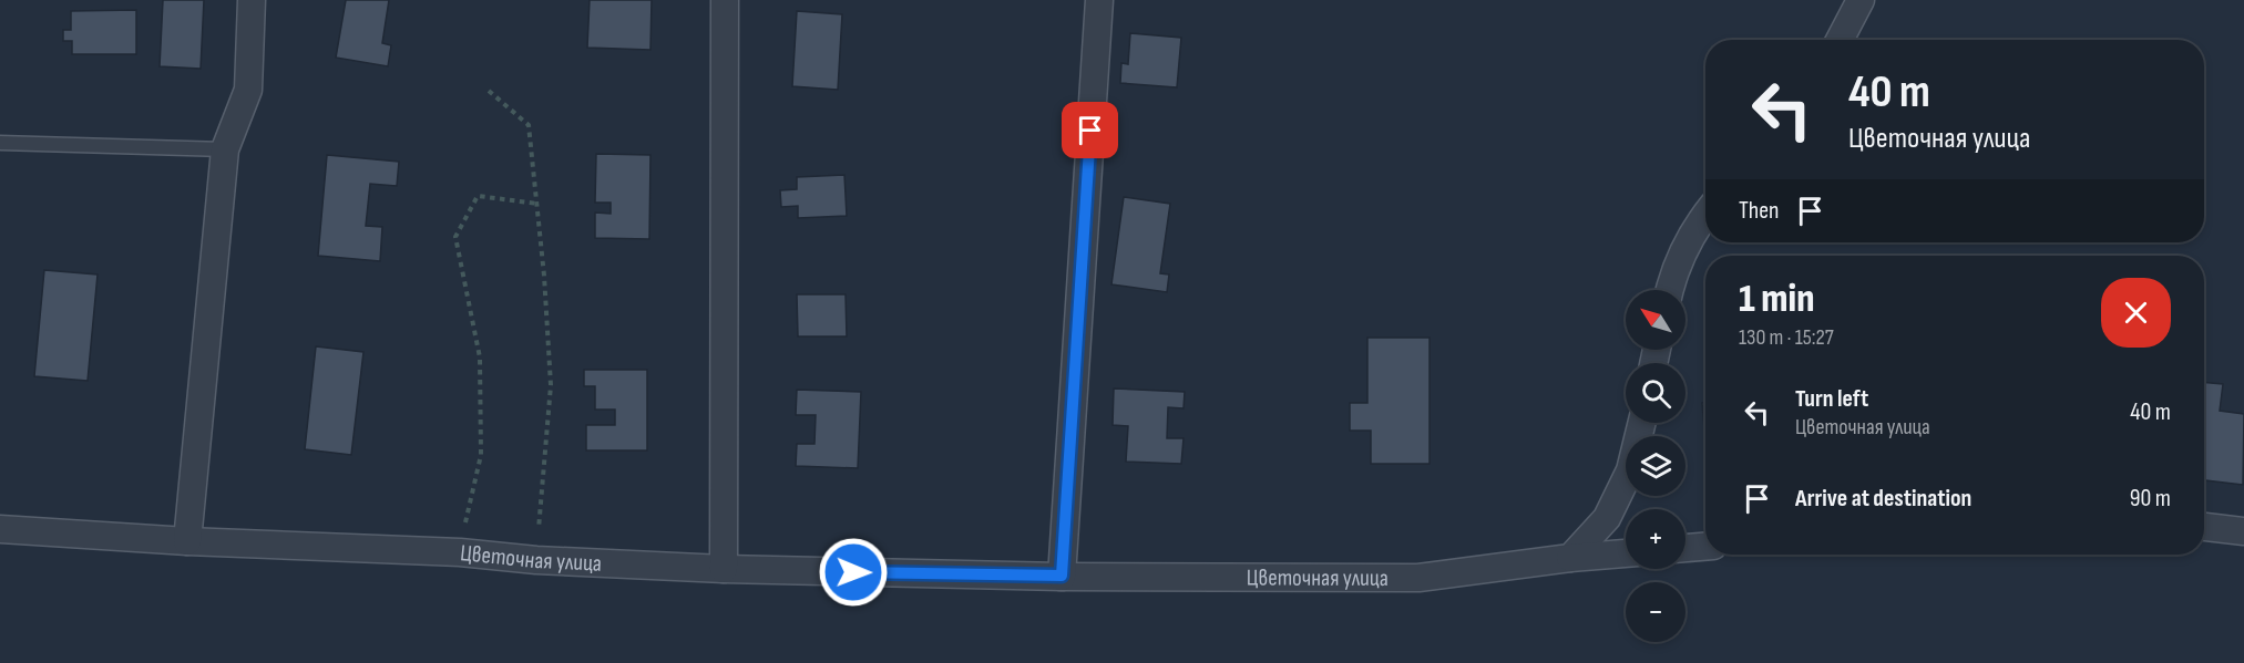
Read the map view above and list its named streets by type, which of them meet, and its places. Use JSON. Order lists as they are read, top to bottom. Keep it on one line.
{"streets":{"street":["Цветочная улица"]},"north":"top left","page":{"turn":["40 m","Цветочная улица"],"then":"Then","heading":["1 min","130 m · 15:27"],"map_buttons":["+","−"],"list":[{"name":"Turn left","note":"Цветочная улица","value":"40 m"},{"name":"Arrive at destination","value":"90 m"}]}}
